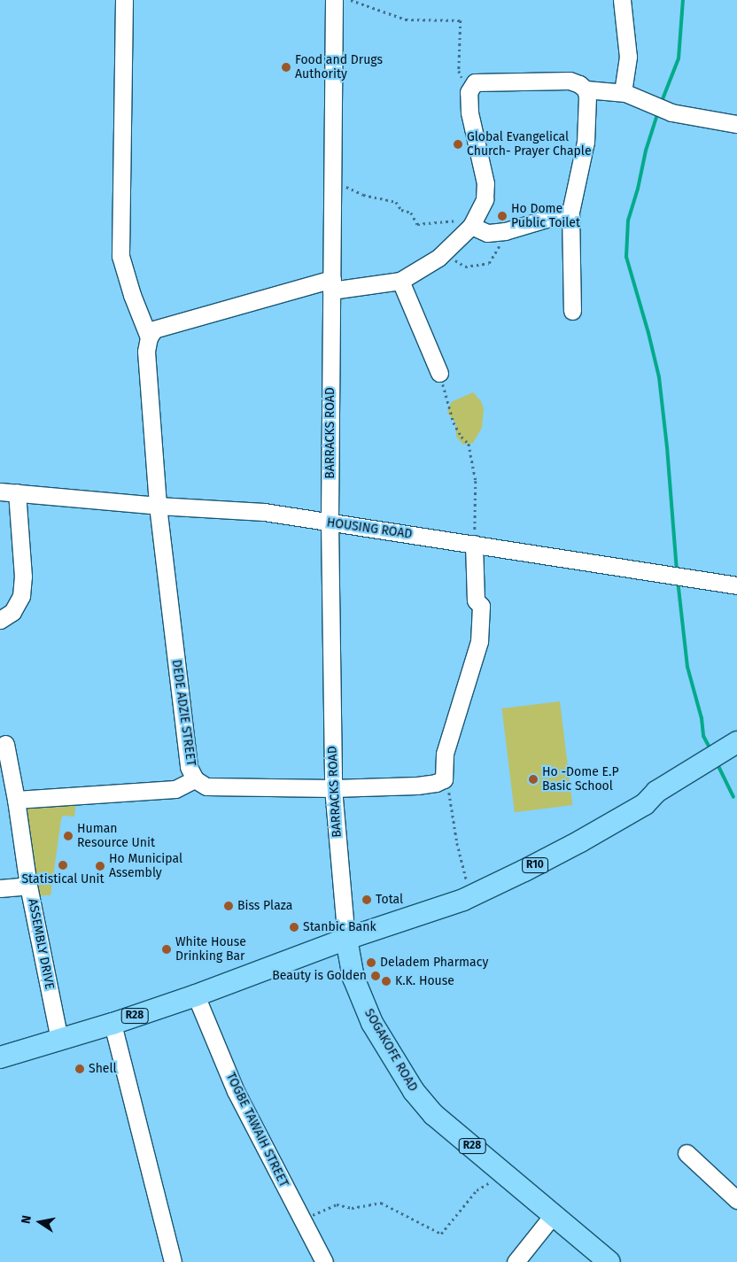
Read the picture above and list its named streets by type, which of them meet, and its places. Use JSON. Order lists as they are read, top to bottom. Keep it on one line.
{"streets":{"main road":["R10","R28","SOGAKOFE ROAD"],"street":["BARRACKS ROAD","HOUSING ROAD","DEDE ADZIE STREET","ASSEMBLY DRIVE","TOGBE TAWAIH STREET"]},"crossings":[["BARRACKS ROAD","HOUSING ROAD"],["BARRACKS ROAD","DEDE ADZIE STREET"],["BARRACKS ROAD","R10"],["BARRACKS ROAD","R28"],["BARRACKS ROAD","SOGAKOFE ROAD"],["HOUSING ROAD","DEDE ADZIE STREET"],["R10","R28"],["R10","SOGAKOFE ROAD"],["ASSEMBLY DRIVE","R28"],["R28","SOGAKOFE ROAD"],["R28","TOGBE TAWAIH STREET"]],"places":["Food and Drugs Authority","Global Evangelical Church- Prayer Chaple","Ho Dome Public Toilet","Ho -Dome E.P Basic School","Human Resource Unit","Statistical Unit","Ho Municipal Assembly","Total","Biss Plaza","Stanbic Bank","White House Drinking Bar","Deladem Pharmacy","Beauty is Golden","K.K. House","Shell"],"north":"left"}
